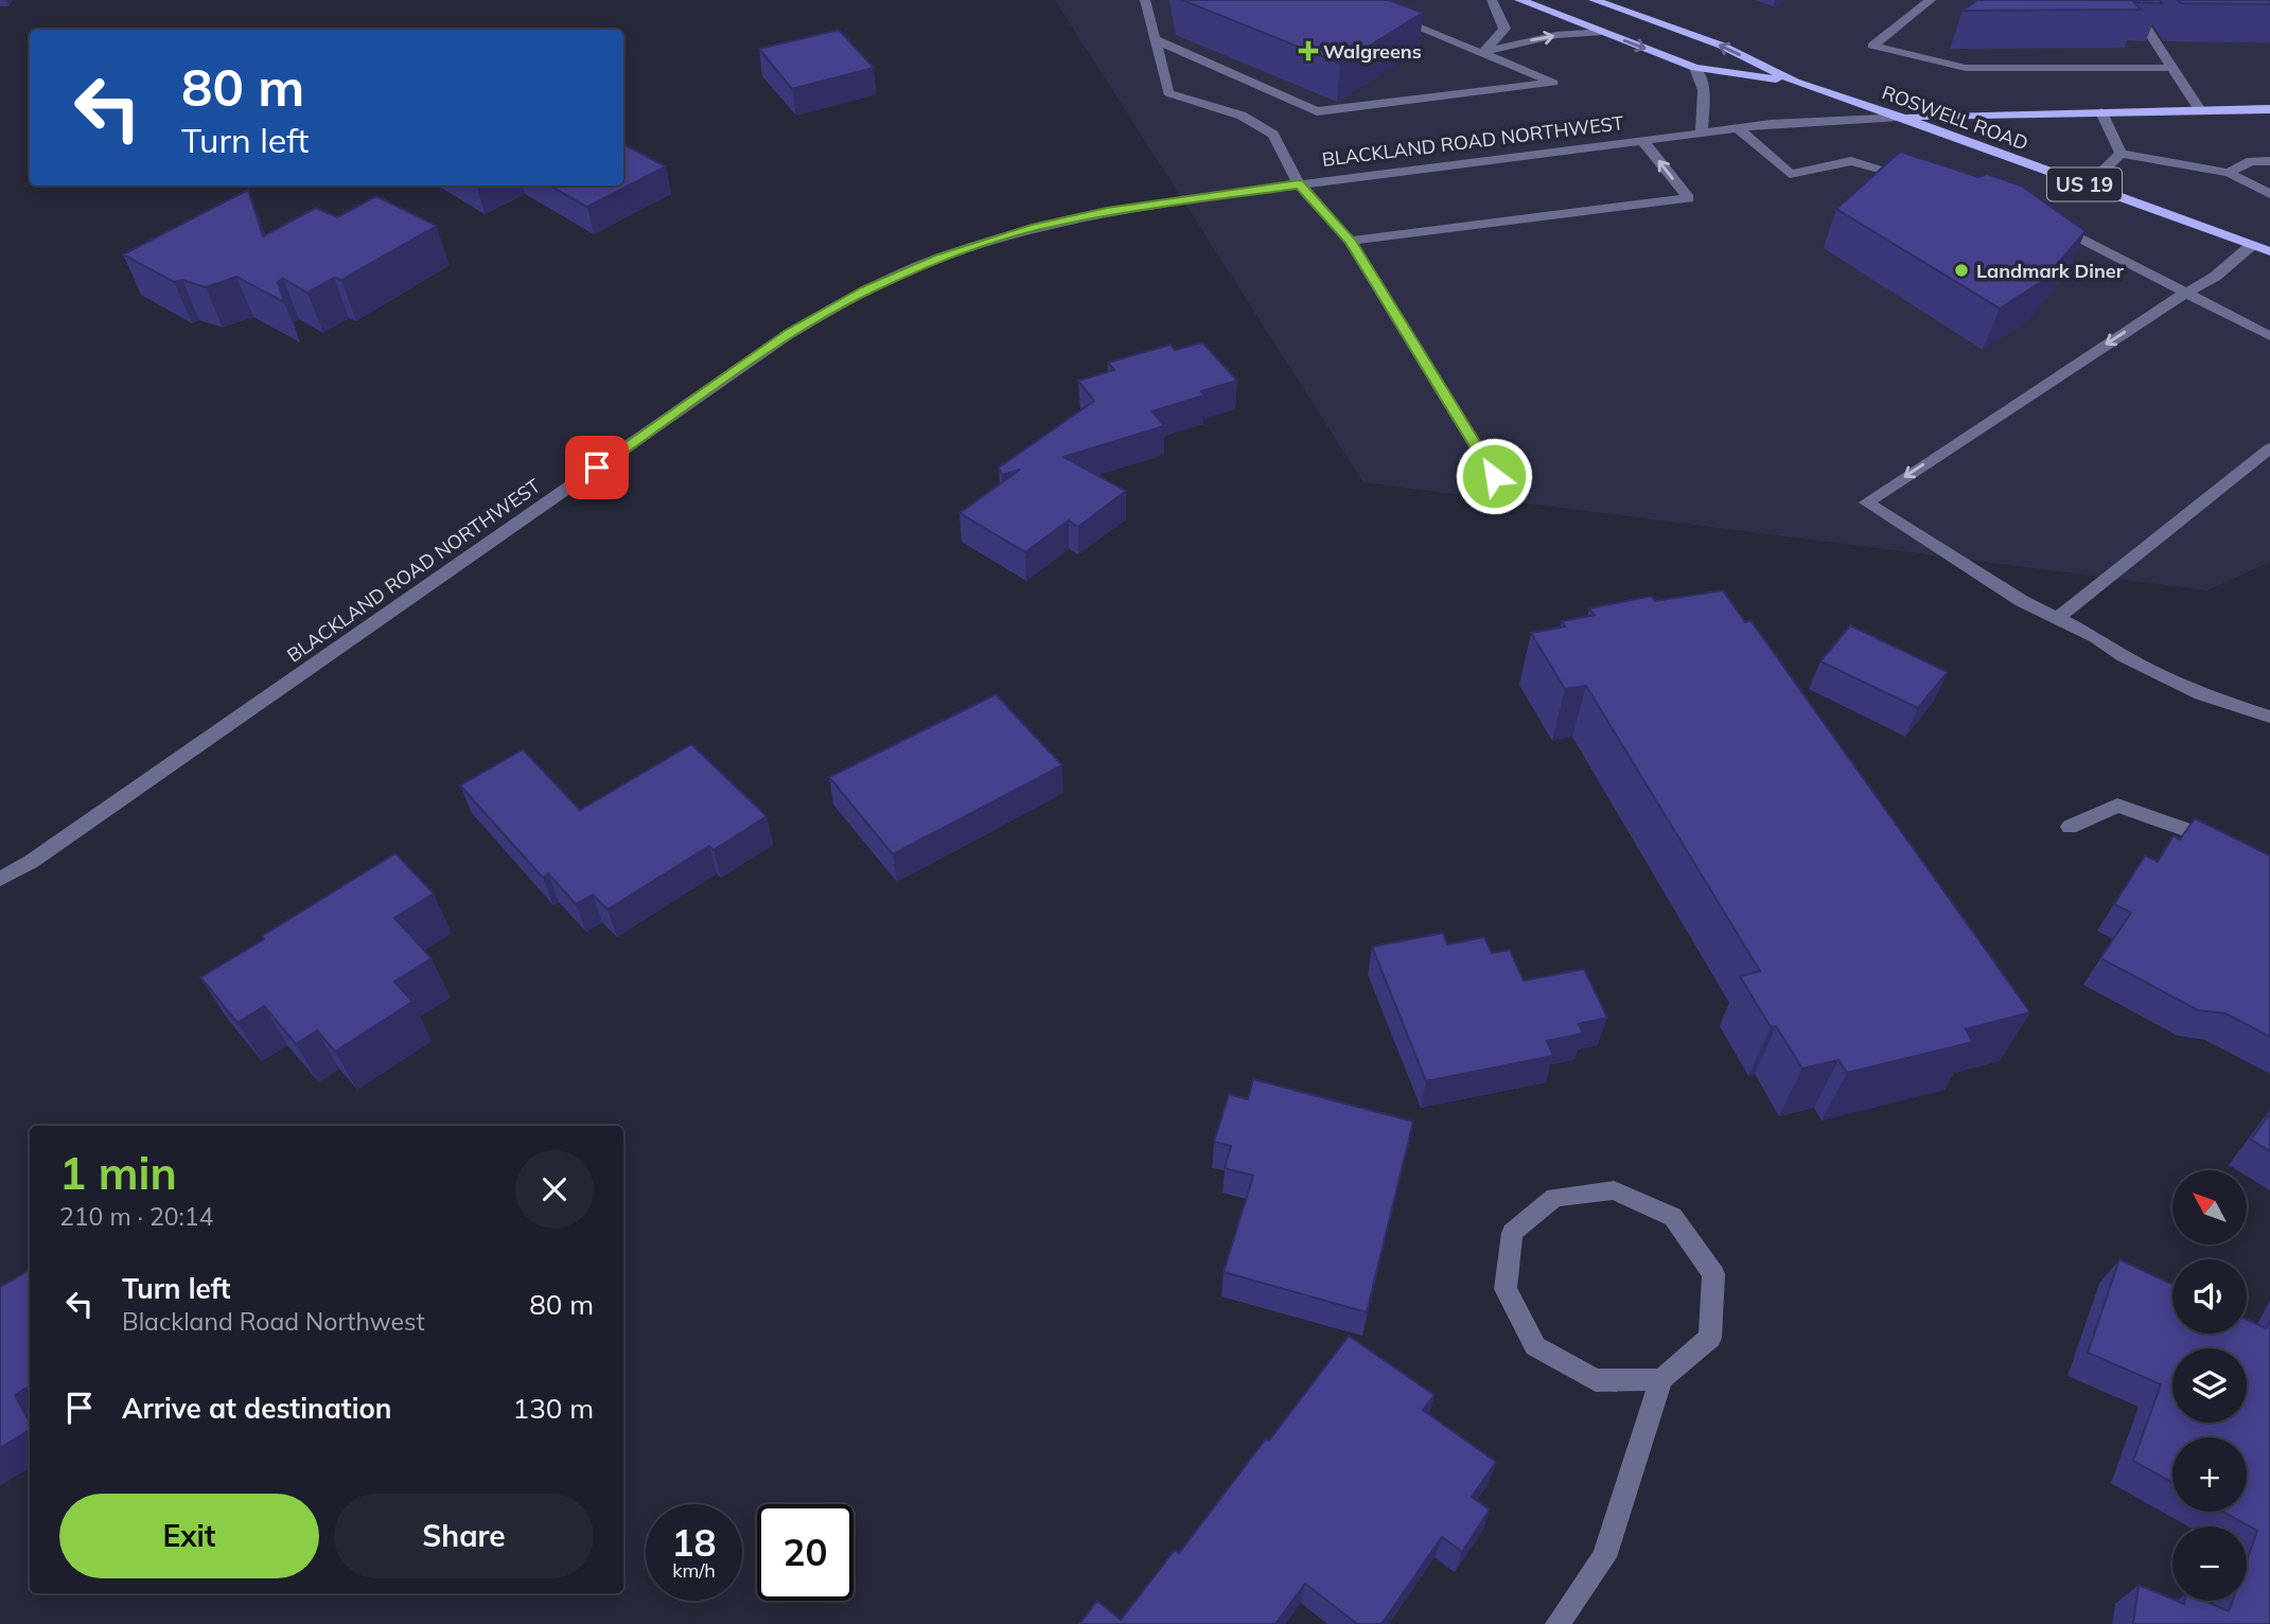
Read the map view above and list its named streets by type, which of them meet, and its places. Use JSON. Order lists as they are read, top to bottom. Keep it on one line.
{"streets":{"main road":["ROSWELL ROAD","US 19"],"street":["BLACKLAND ROAD NORTHWEST"]},"crossings":[["ROSWELL ROAD","BLACKLAND ROAD NORTHWEST"]],"places":{"health":["Walgreens"],"other":["Landmark Diner"]},"north":"top left","page":{"turn":["80 m","Turn left"],"heading":["1 min","210 m · 20:14"],"map_buttons":["+","−"],"list":[{"name":"Turn left","note":"Blackland Road Northwest","value":"80 m"},{"name":"Arrive at destination","value":"130 m"}],"buttons":["Exit","Share"],"speed":"18 km/h","limit":"20"}}
